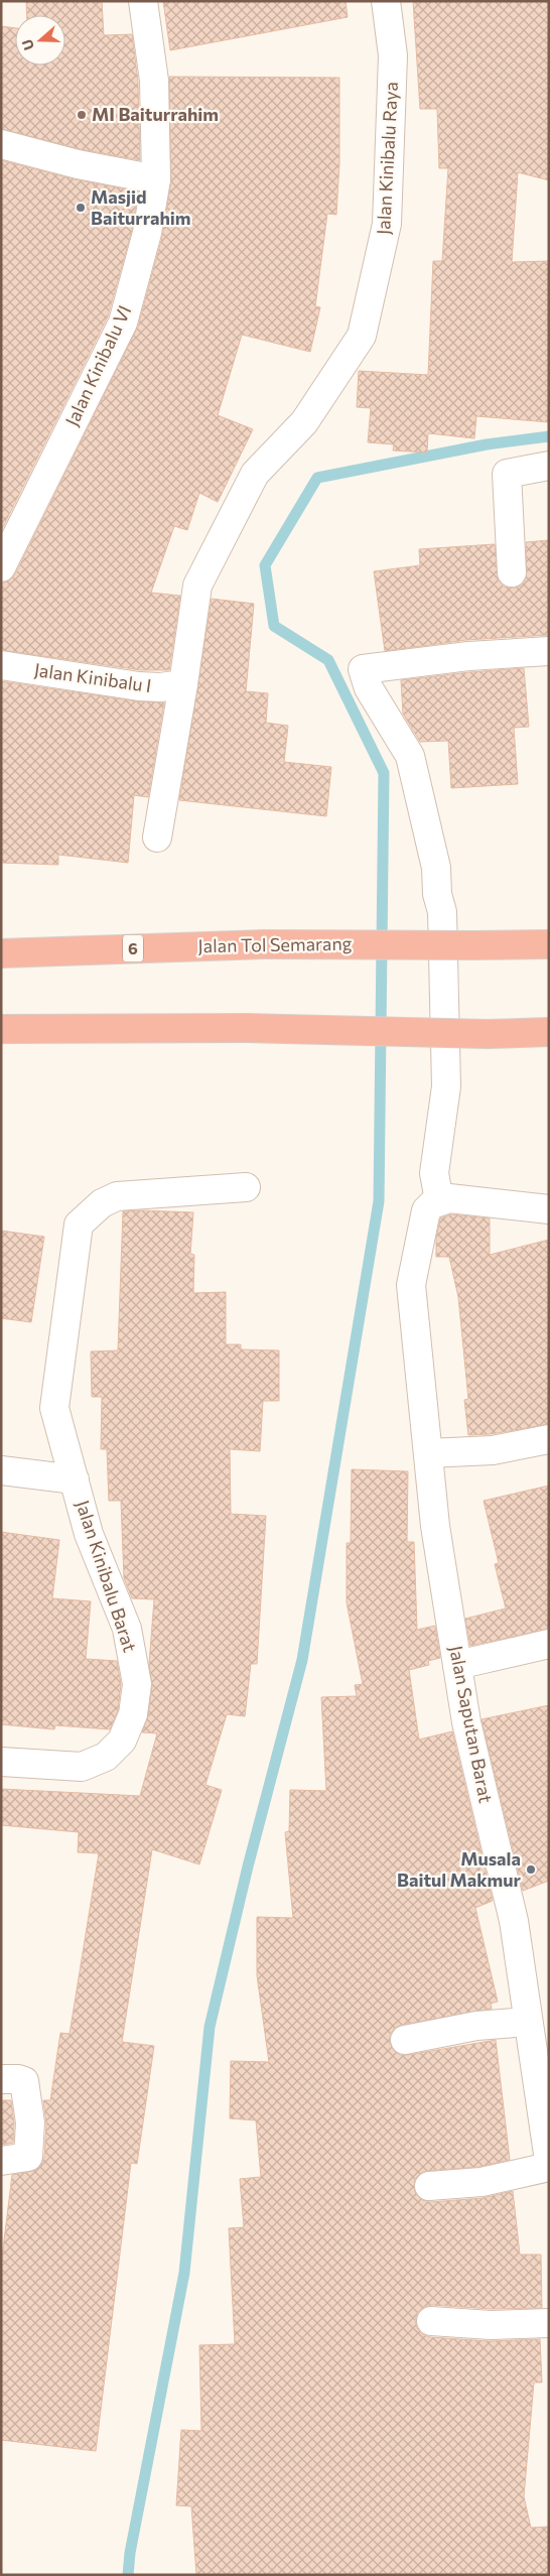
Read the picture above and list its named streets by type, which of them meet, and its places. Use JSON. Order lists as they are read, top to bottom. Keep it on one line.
{"streets":{"highway":["Jalan Tol Semarang","6"],"street":["Jalan Kinibalu Raya","Jalan Kinibalu VI","Jalan Kinibalu I","Jalan Kinibalu Barat","Jalan Saputan Barat"]},"crossings":[["Jalan Kinibalu Raya","Jalan Kinibalu I"]],"places":["MI Baiturrahim","Masjid Baiturrahim","Musala Baitul Makmur"],"north":"left"}
